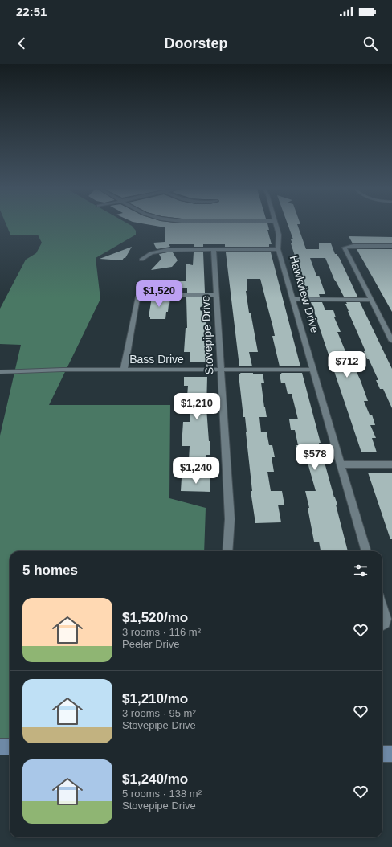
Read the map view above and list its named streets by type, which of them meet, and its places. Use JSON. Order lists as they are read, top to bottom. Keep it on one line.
{"streets":{"street":["Hawkview Drive","Stovepipe Drive","Bass Drive"]},"crossings":[["Hawkview Drive","Bass Drive"],["Stovepipe Drive","Bass Drive"]],"page":{"status":"22:51","header":"Doorstep","price":["$1,520","$712","$1,210","$578","$1,240"],"heading":"5 homes","list":[{"name":"$1,520/mo","note":"3 rooms · 116 m² · Peeler Drive"},{"name":"$1,210/mo","note":"3 rooms · 95 m² · Stovepipe Drive"},{"name":"$1,240/mo","note":"5 rooms · 138 m² · Stovepipe Drive"}]}}
